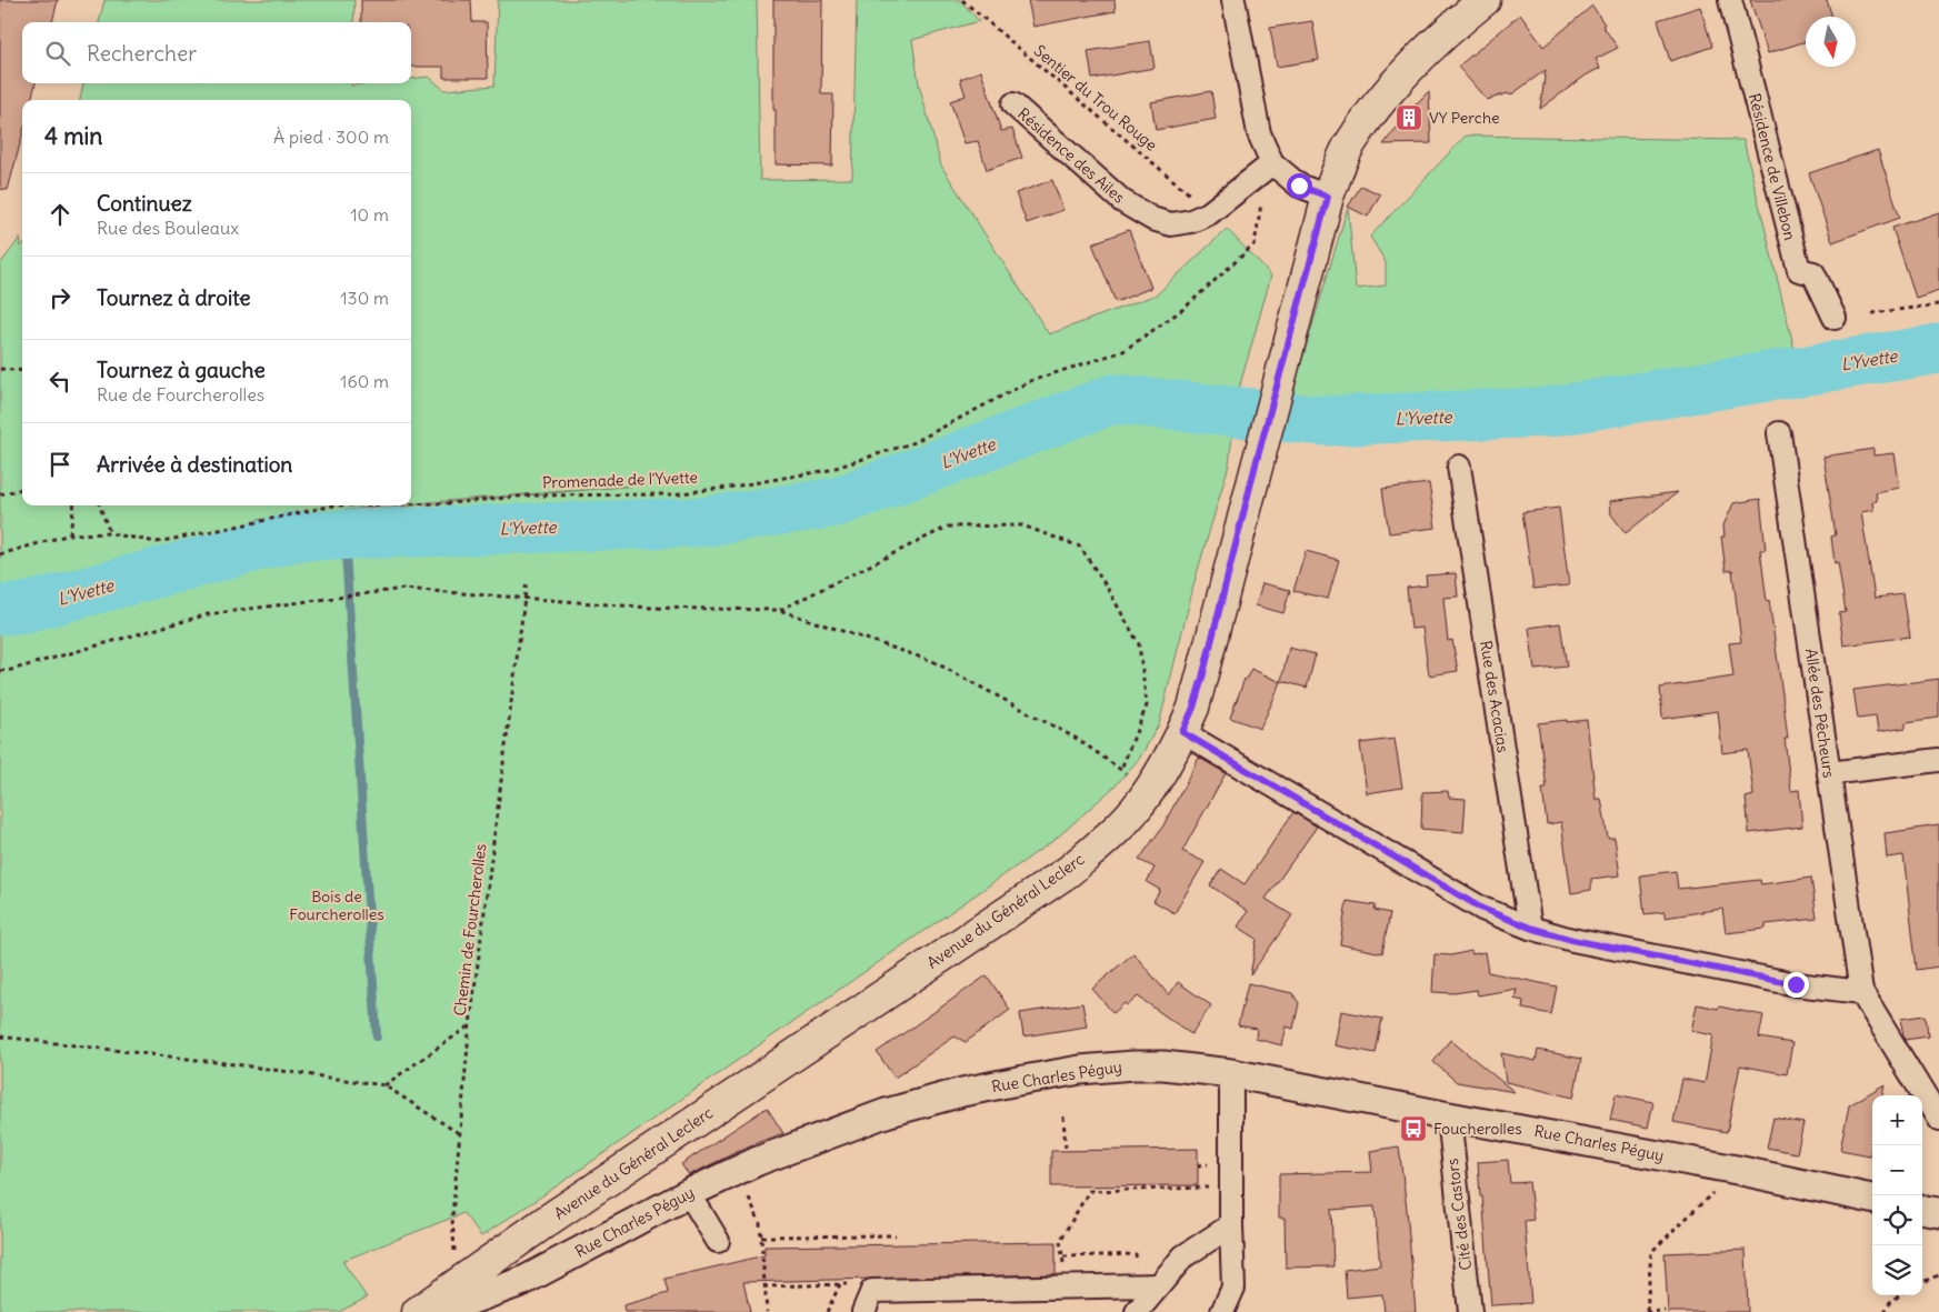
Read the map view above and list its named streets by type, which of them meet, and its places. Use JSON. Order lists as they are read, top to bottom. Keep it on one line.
{"streets":{"main road":["Avenue du Général Leclerc"],"street":["Résidence des Ailes","Résidence de Villebon","Rue des Acacias","Allée des Pêcheurs","Rue Charles Péguy","Cité des Castors"],"path":["Sentier du Trou Rouge","Promenade de l'Yvette","Chemin de Fourcherolles"]},"crossings":[["Sentier du Trou Rouge","Résidence des Ailes"],["Avenue du Général Leclerc","Chemin de Fourcherolles"],["Rue Charles Péguy","Cité des Castors"]],"water":["L'Yvette"],"parks":["Bois de Fourcherolles"],"places":{"building":["VY Perche"],"bus stop":["Foucherolles"]},"north":"bottom","page":{"search":"Rechercher","heading":["4 min","À pied · 300 m"],"list":[["Continuez","Rue des Bouleaux","10 m"],["Tournez à droite","130 m"],["Tournez à gauche","Rue de Fourcherolles","160 m"],"Arrivée à destination"],"map_buttons":["+","−"]}}
